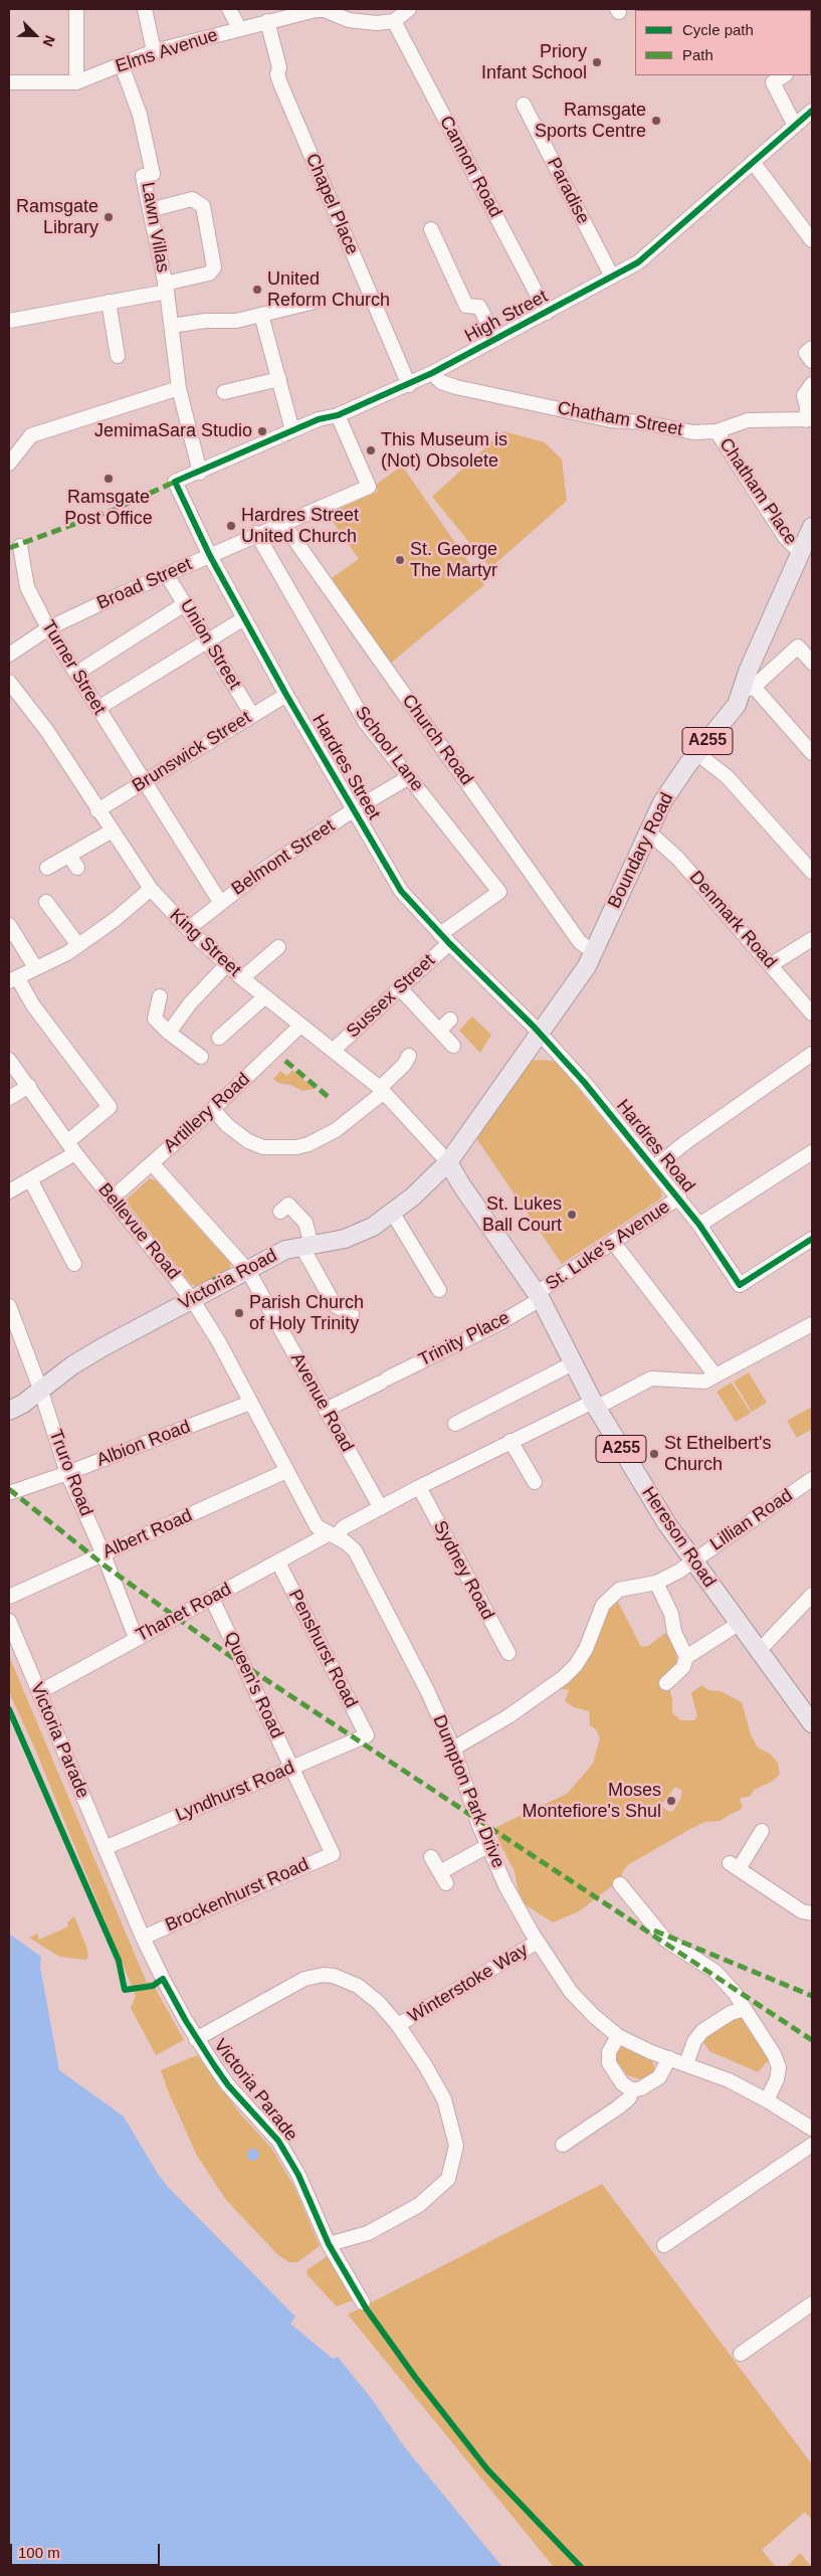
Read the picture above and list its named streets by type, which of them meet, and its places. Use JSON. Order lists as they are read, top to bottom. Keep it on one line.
{"streets":{"main road":["A255","Boundary Road","Victoria Road","Hereson Road"],"street":["Elms Avenue","Cannon Road","Paradise","Chapel Place","Lawn Villas","High Street","Chatham Street","Chatham Place","Broad Street","Union Street","Turner Street","Church Road","School Lane","Brunswick Street","Hardres Street","Belmont Street","Denmark Road","King Street","Sussex Street","Artillery Road","Hardres Road","Bellevue Road","St. Luke's Avenue","Trinity Place","Avenue Road","Albion Road","Truro Road","Lillian Road","Albert Road","Sydney Road","Thanet Road","Penshurst Road","Queen's Road","Victoria Parade","Lyndhurst Road","Dumpton Park Drive","Brockenhurst Road","Winterstoke Way"]},"crossings":[["Elms Avenue","Chapel Place"],["Elms Avenue","Lawn Villas"],["Cannon Road","High Street"],["Paradise","High Street"],["Chapel Place","High Street"],["Lawn Villas","High Street"],["High Street","Chatham Street"],["High Street","Broad Street"],["High Street","Hardres Street"],["Chatham Street","Chatham Place"],["Chatham Place","Boundary Road"],["Broad Street","Union Street"],["Broad Street","Turner Street"],["Broad Street","Church Road"],["Broad Street","School Lane"],["Broad Street","Hardres Street"],["Union Street","Brunswick Street"],["Turner Street","Brunswick Street"],["Turner Street","Belmont Street"],["Church Road","Boundary Road"],["School Lane","Hardres Street"],["School Lane","Belmont Street"],["School Lane","Sussex Street"],["Brunswick Street","Hardres Street"],["Brunswick Street","King Street"],["Hardres Street","Boundary Road"],["Hardres Street","Belmont Street"],["Hardres Street","Sussex Street"],["Hardres Street","Hardres Road"],["Boundary Road","Denmark Road"],["Boundary Road","King Street"],["Boundary Road","Hardres Road"],["Boundary Road","Victoria Road"],["Boundary Road","Hereson Road"],["Belmont Street","King Street"],["King Street","Sussex Street"],["King Street","Artillery Road"],["King Street","Victoria Road"],["King Street","Hereson Road"],["Artillery Road","Bellevue Road"],["Artillery Road","Avenue Road"],["Hardres Road","St. Luke's Avenue"],["Bellevue Road","Victoria Road"],["Bellevue Road","Albion Road"],["Bellevue Road","Albert Road"],["Bellevue Road","Thanet Road"],["Bellevue Road","Dumpton Park Drive"],["St. Luke's Avenue","Trinity Place"],["St. Luke's Avenue","Hereson Road"],["Victoria Road","Avenue Road"],["Victoria Road","Truro Road"],["Victoria Road","Hereson Road"],["Trinity Place","Avenue Road"],["Trinity Place","Hereson Road"],["Avenue Road","Thanet Road"],["Albion Road","Truro Road"],["Truro Road","Albert Road"],["Truro Road","Thanet Road"],["Lillian Road","Hereson Road"],["Lillian Road","Dumpton Park Drive"],["Hereson Road","Thanet Road"],["Sydney Road","Thanet Road"],["Thanet Road","Penshurst Road"],["Thanet Road","Queen's Road"],["Thanet Road","Victoria Parade"],["Thanet Road","Dumpton Park Drive"],["Penshurst Road","Lyndhurst Road"],["Queen's Road","Lyndhurst Road"],["Queen's Road","Brockenhurst Road"],["Victoria Parade","Lyndhurst Road"],["Victoria Parade","Brockenhurst Road"],["Dumpton Park Drive","Winterstoke Way"]],"places":["Priory Infant School","Ramsgate Sports Centre","Ramsgate Library","United Reform Church","JemimaSara Studio","This Museum is (Not) Obsolete","Ramsgate Post Office","Hardres Street United Church","St. George The Martyr","St. Lukes Ball Court","Parish Church of Holy Trinity","St Ethelbert's Church","Moses Montefiore's Shul"],"legend":["Cycle path","Path"],"scale_bar":"100 m","north":"bottom right"}
